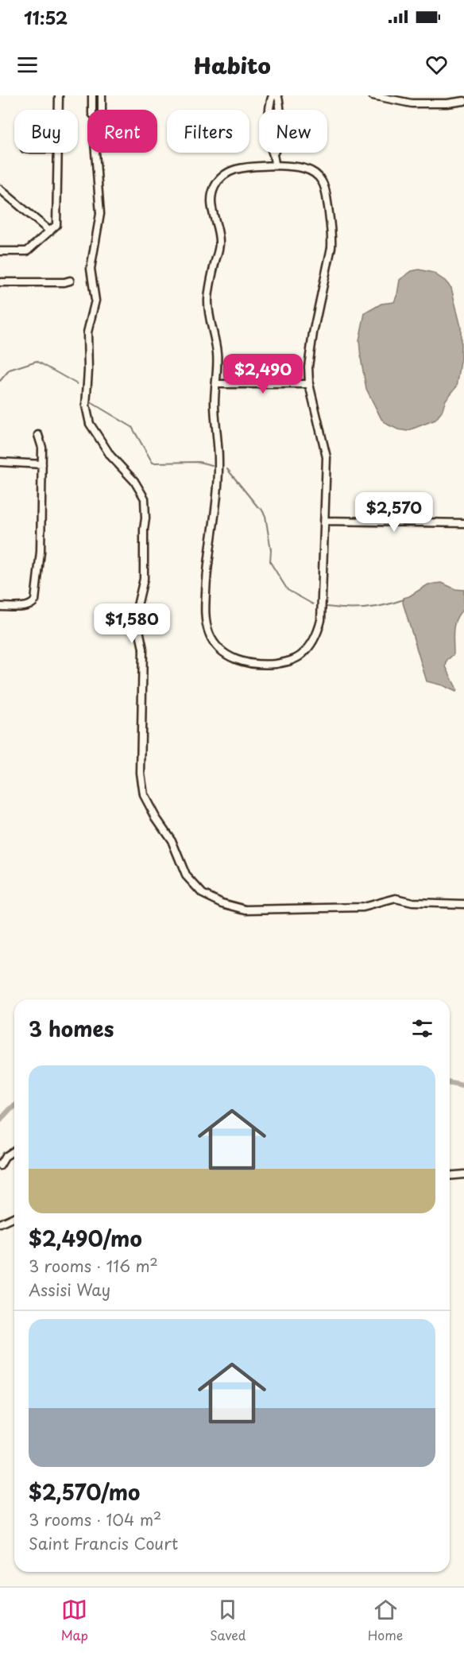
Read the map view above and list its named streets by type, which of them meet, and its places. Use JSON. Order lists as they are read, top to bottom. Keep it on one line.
{"page":{"status":"11:52","header":"Habito","chip":["Buy","Rent","Filters","New"],"price":["$2,490","$2,570","$1,580"],"heading":"3 homes","list":[{"name":"$2,490/mo","note":"3 rooms · 116 m² · Assisi Way"},{"name":"$2,570/mo","note":"3 rooms · 104 m² · Saint Francis Court"}],"tabs":["Map","Saved","Home"]}}
